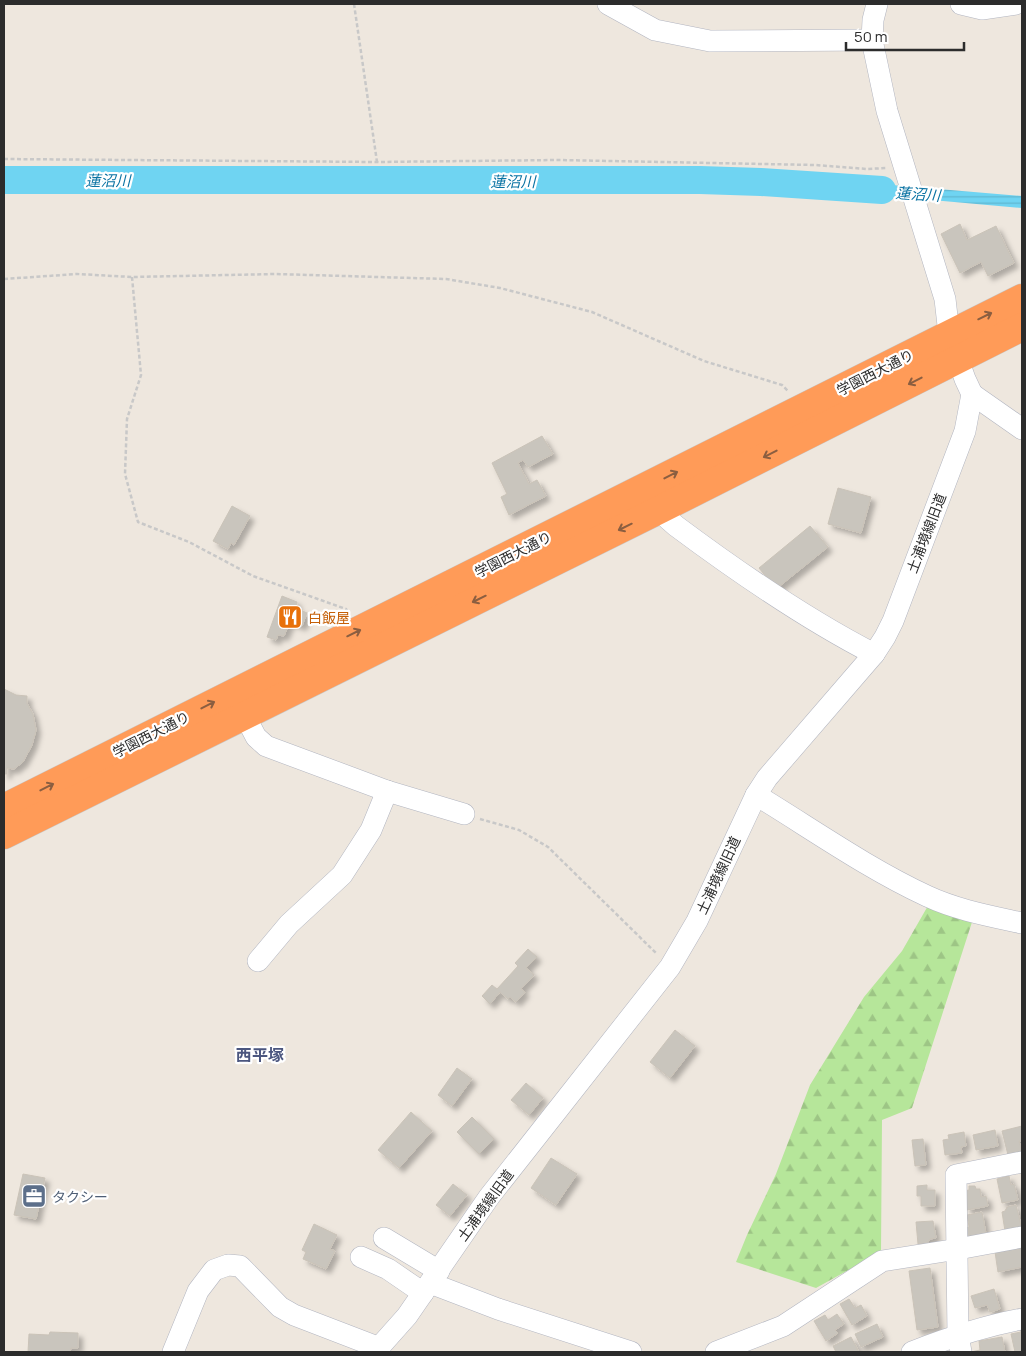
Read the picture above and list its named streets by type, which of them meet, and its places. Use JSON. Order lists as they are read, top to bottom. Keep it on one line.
{"streets":{"highway":["学園西大通り"],"street":["土浦境線旧道"]},"districts":["西平塚"],"water":["蓮沼川"],"places":{"restaurant":["白飯屋"],"office":["タクシー"]},"scale_bar":"50 m"}
